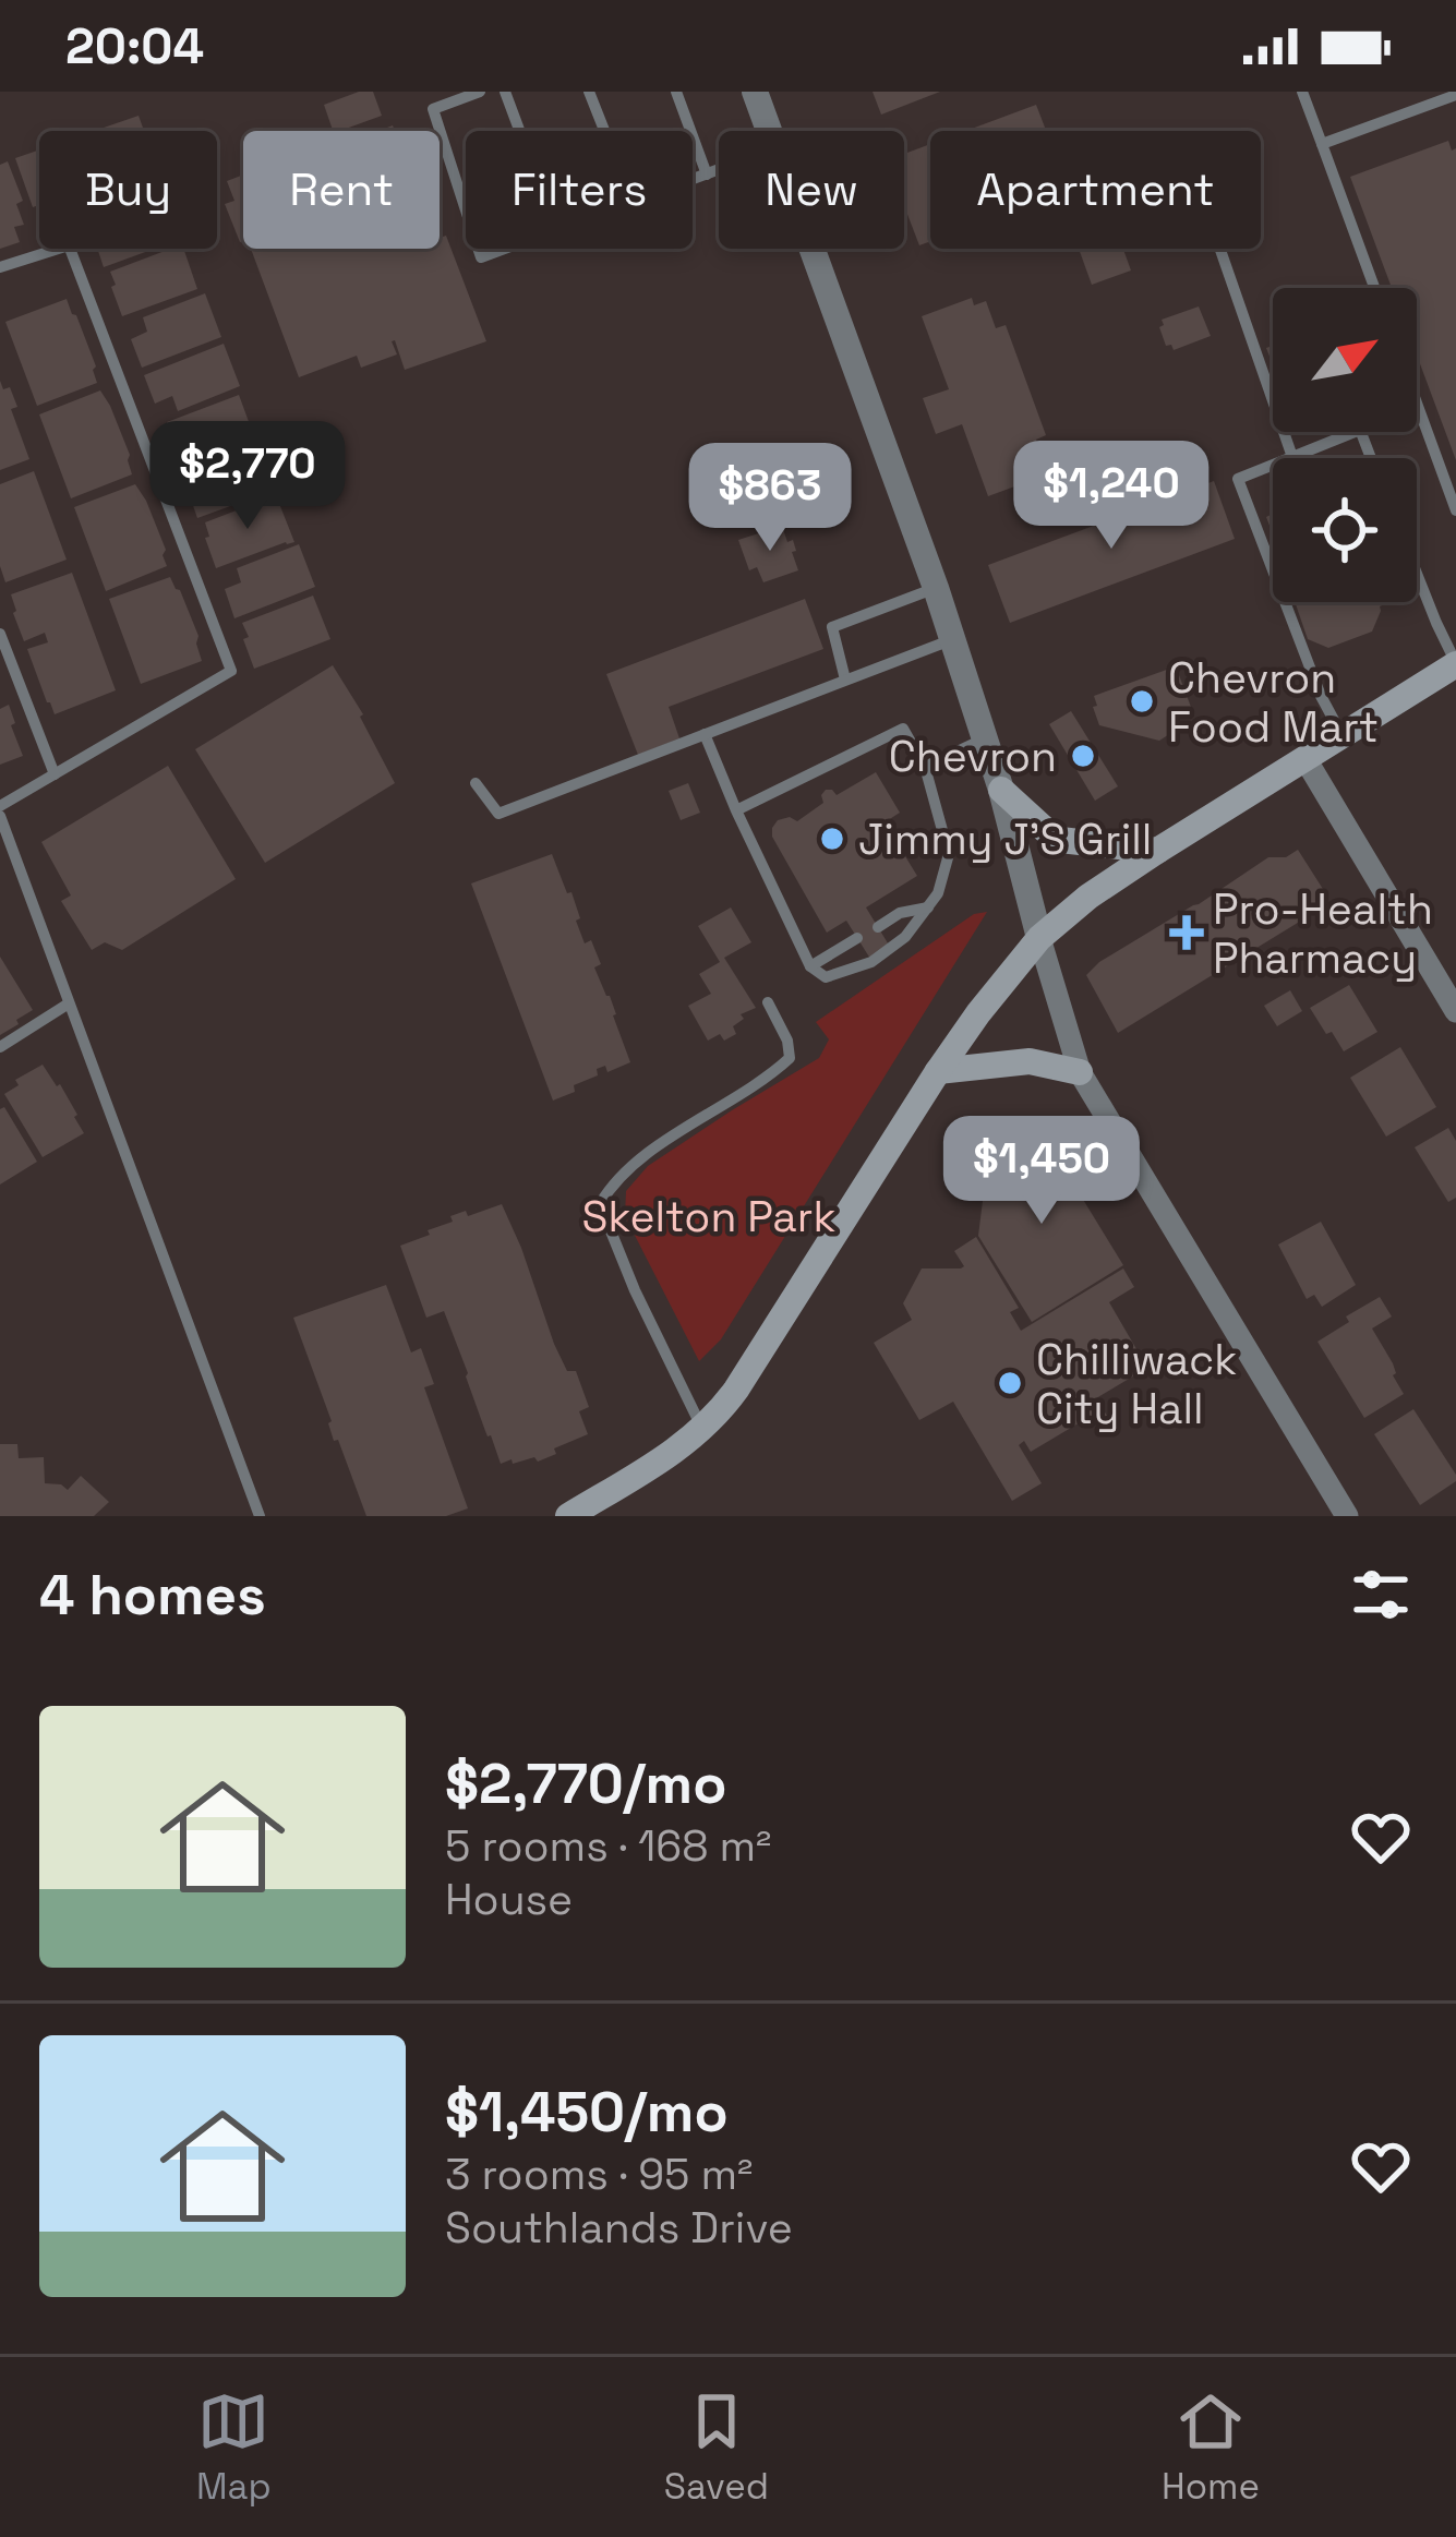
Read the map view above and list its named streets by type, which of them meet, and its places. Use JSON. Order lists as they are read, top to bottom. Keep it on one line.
{"parks":["Skelton Park"],"places":{"other":["Chevron Food Mart","Chevron","Jimmy J'S Grill","Chilliwack City Hall"],"health":["Pro-Health Pharmacy"]},"north":"top right","page":{"status":"20:04","chip":["Buy","Rent","Filters","New","Apartment"],"price":["$2,770","$1,240","$863","$1,450"],"heading":"4 homes","list":[{"name":"$2,770/mo","note":"5 rooms · 168 m² · House"},{"name":"$1,450/mo","note":"3 rooms · 95 m² · Southlands Drive"}],"tabs":["Map","Saved","Home"]}}
